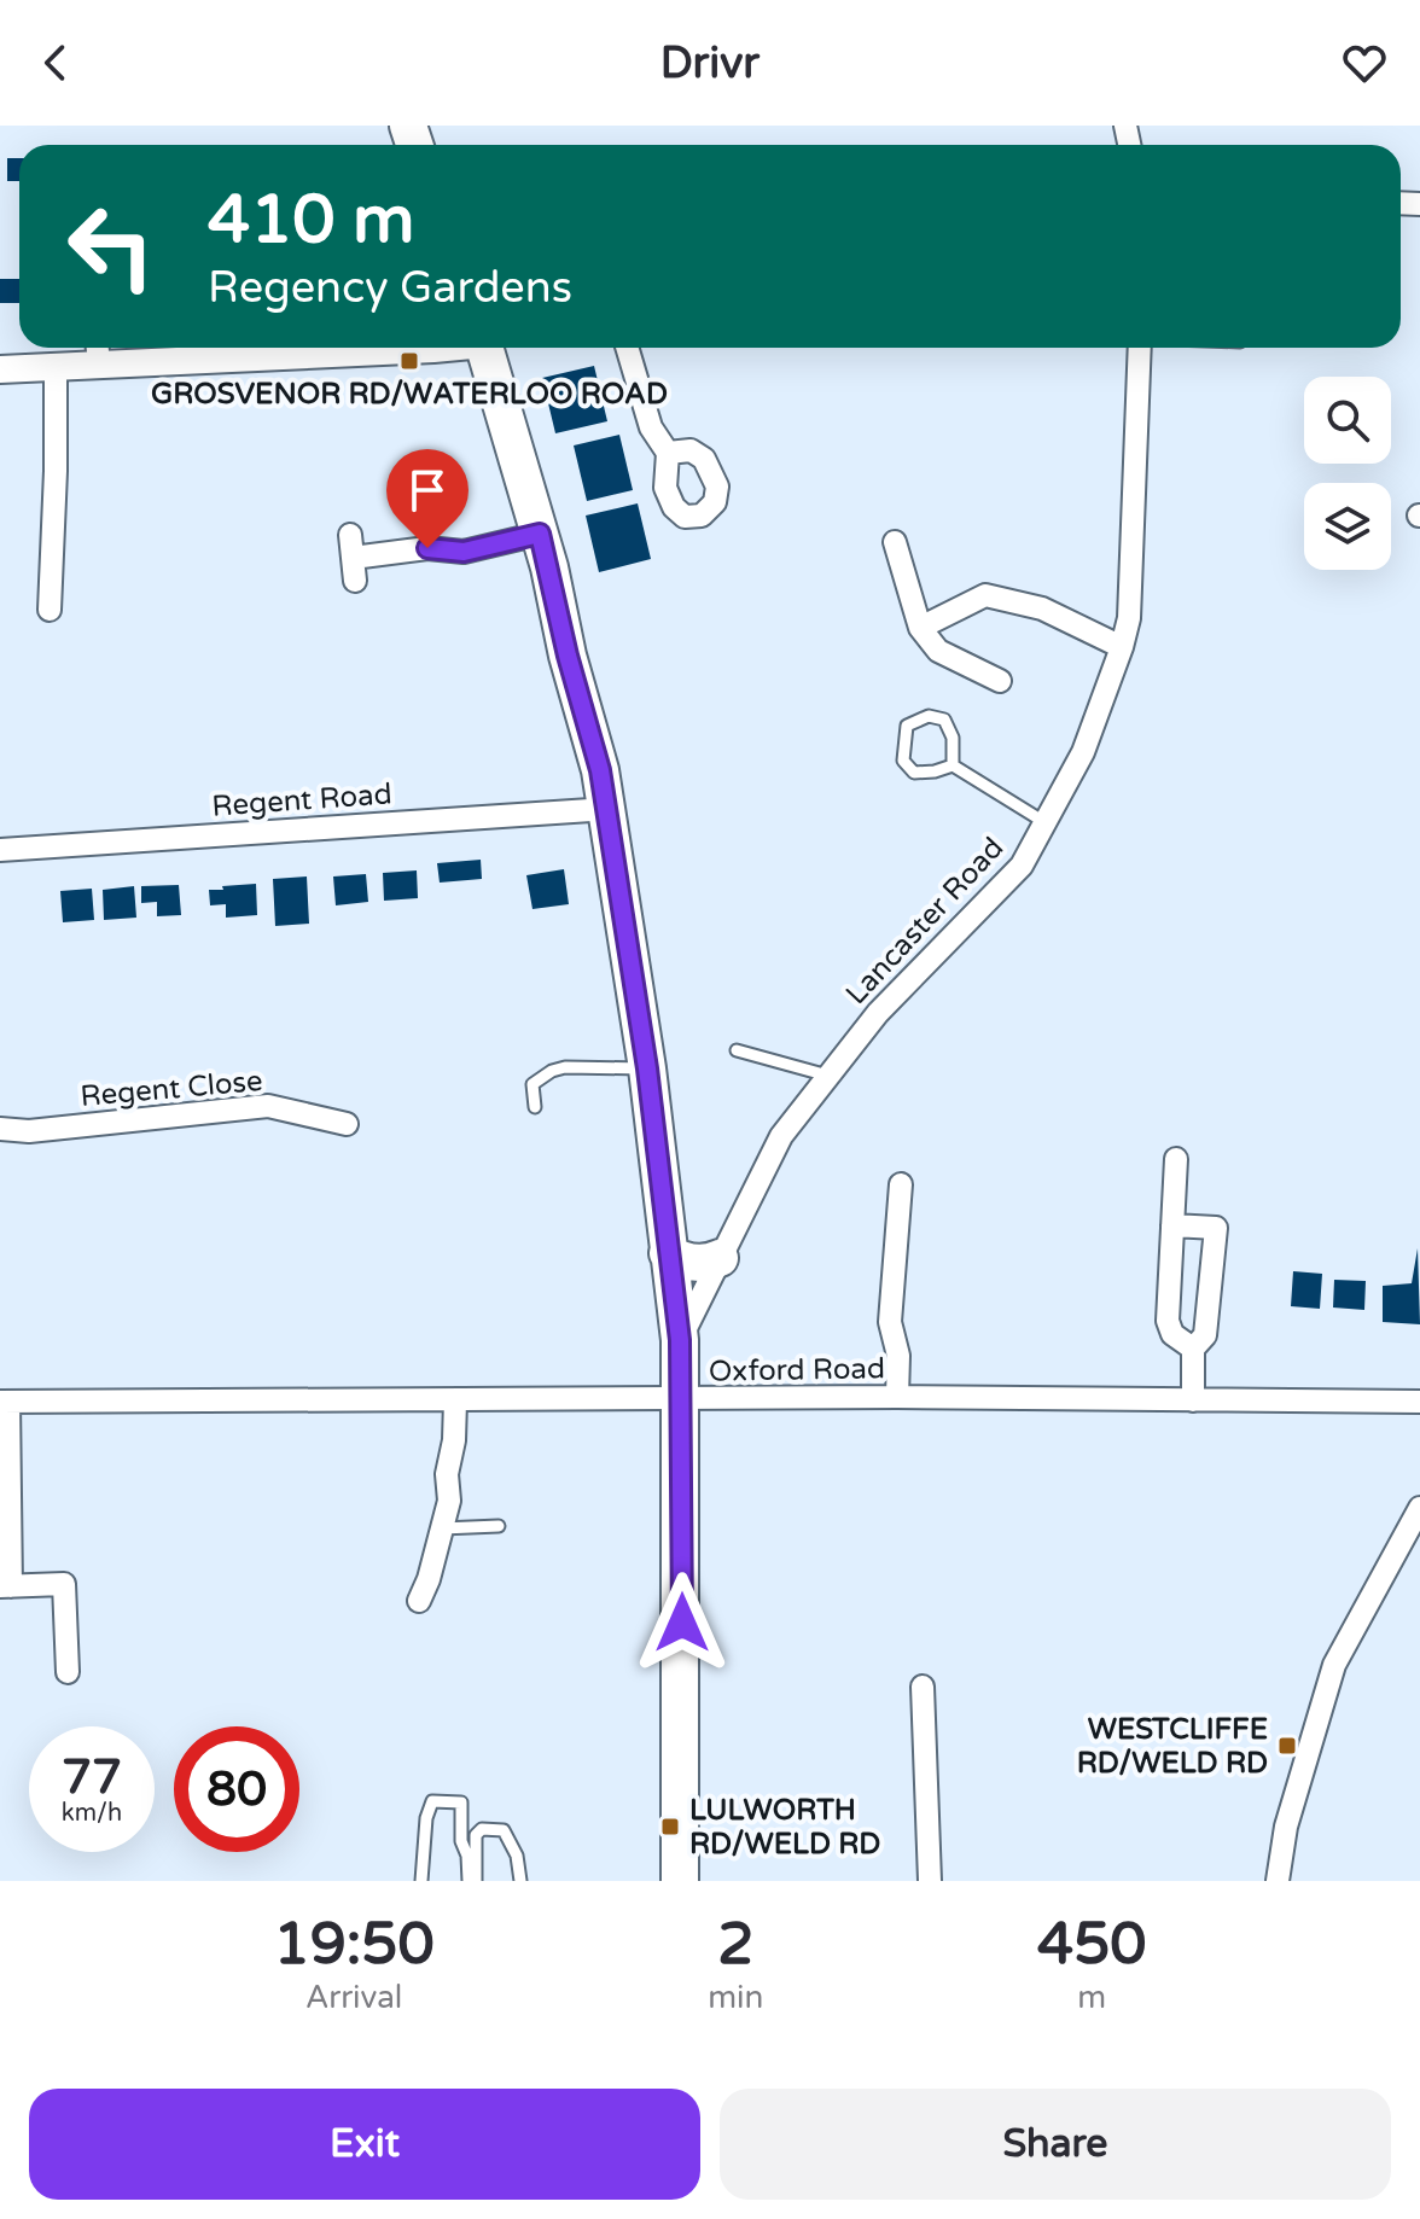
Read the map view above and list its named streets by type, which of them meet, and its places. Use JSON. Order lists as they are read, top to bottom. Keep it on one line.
{"streets":{"street":["Regent Road","Lancaster Road","Regent Close","Oxford Road"]},"places":{"transit":["GROSVENOR RD/WATERLOO ROAD","WESTCLIFFE RD/WELD RD","LULWORTH RD/WELD RD"]},"page":{"header":"Drivr","turn":["410 m","Regency Gardens"],"speed":"77 km/h","limit":"80","eta":["19:50","Arrival","2","min","450","m"],"buttons":["Exit","Share"]}}
